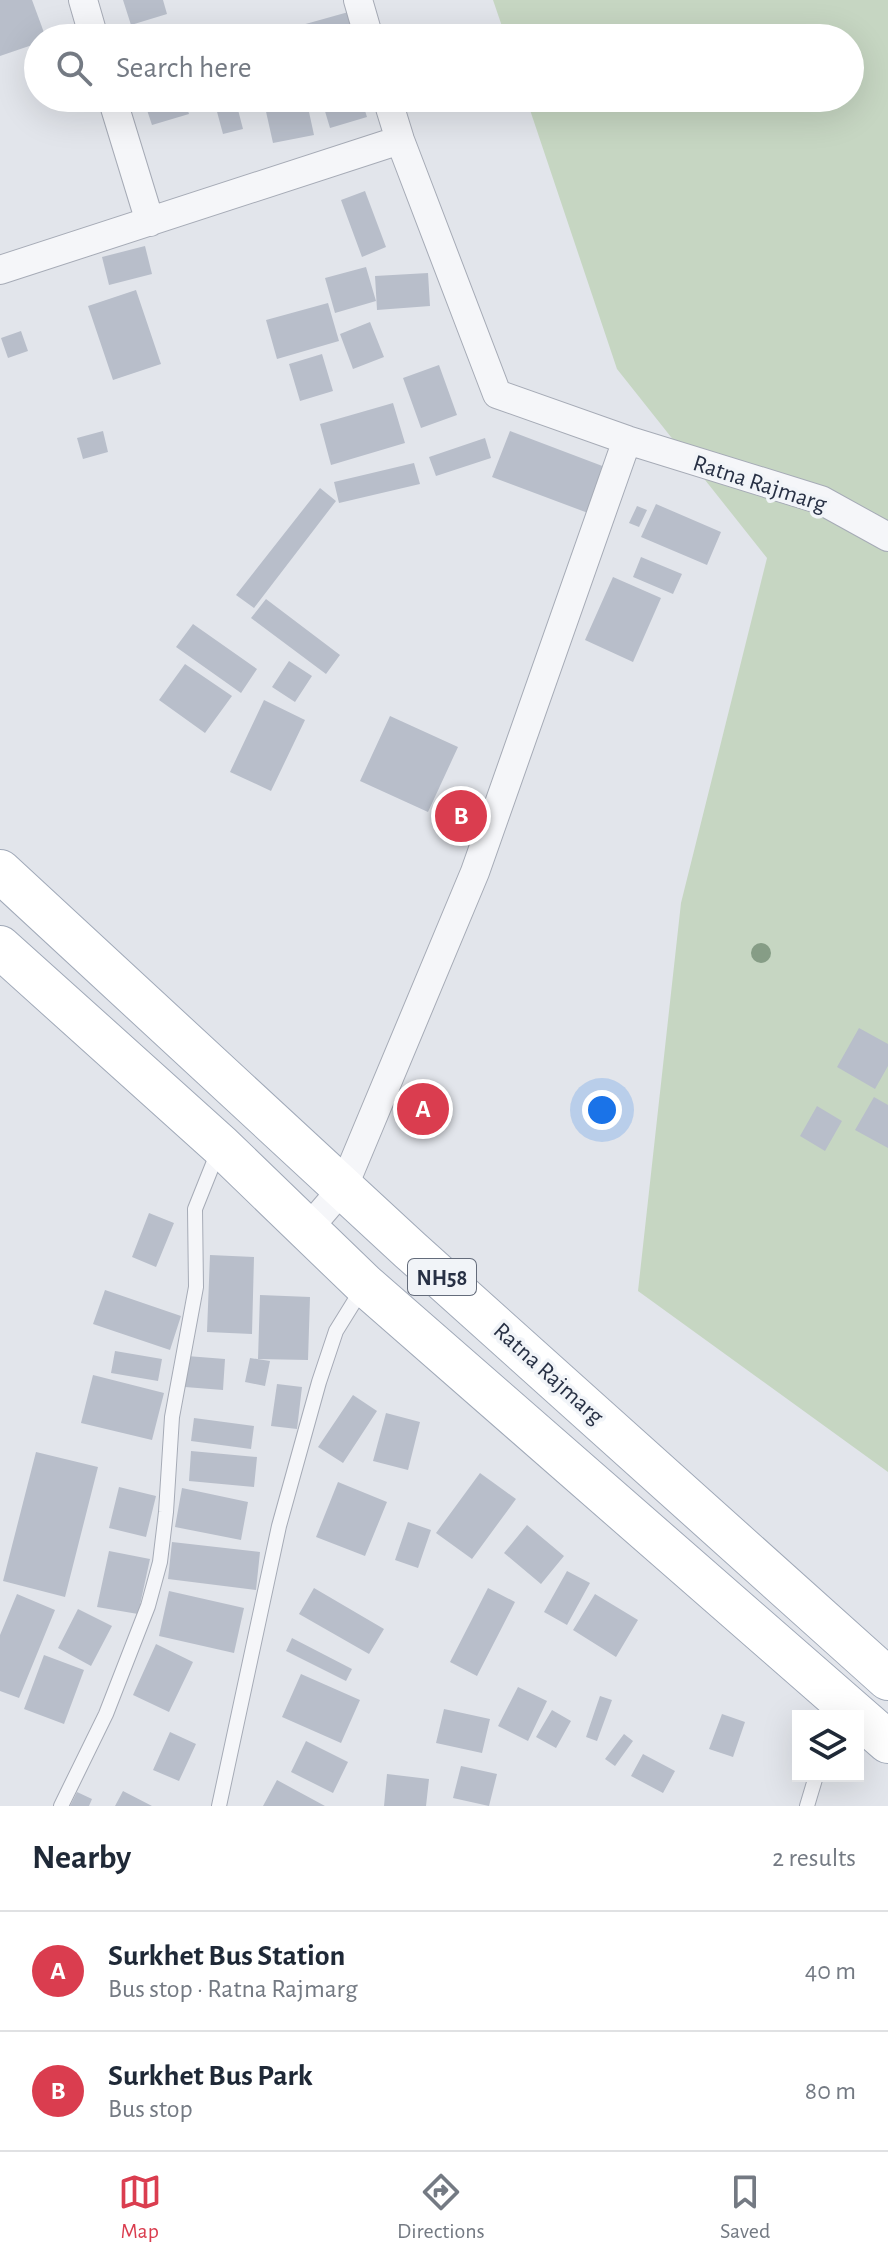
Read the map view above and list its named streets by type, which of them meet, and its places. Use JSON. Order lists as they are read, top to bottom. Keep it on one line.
{"streets":{"main road":["Ratna Rajmarg","NH58"]},"page":{"search":"Search here","pins":["B","A"],"heading":["Nearby","2 results"],"list":[{"mark":"A","name":"Surkhet Bus Station","note":"Bus stop · Ratna Rajmarg","value":"40 m"},{"mark":"B","name":"Surkhet Bus Park","note":"Bus stop","value":"80 m"}],"nav":["Map","Directions","Saved"]}}
